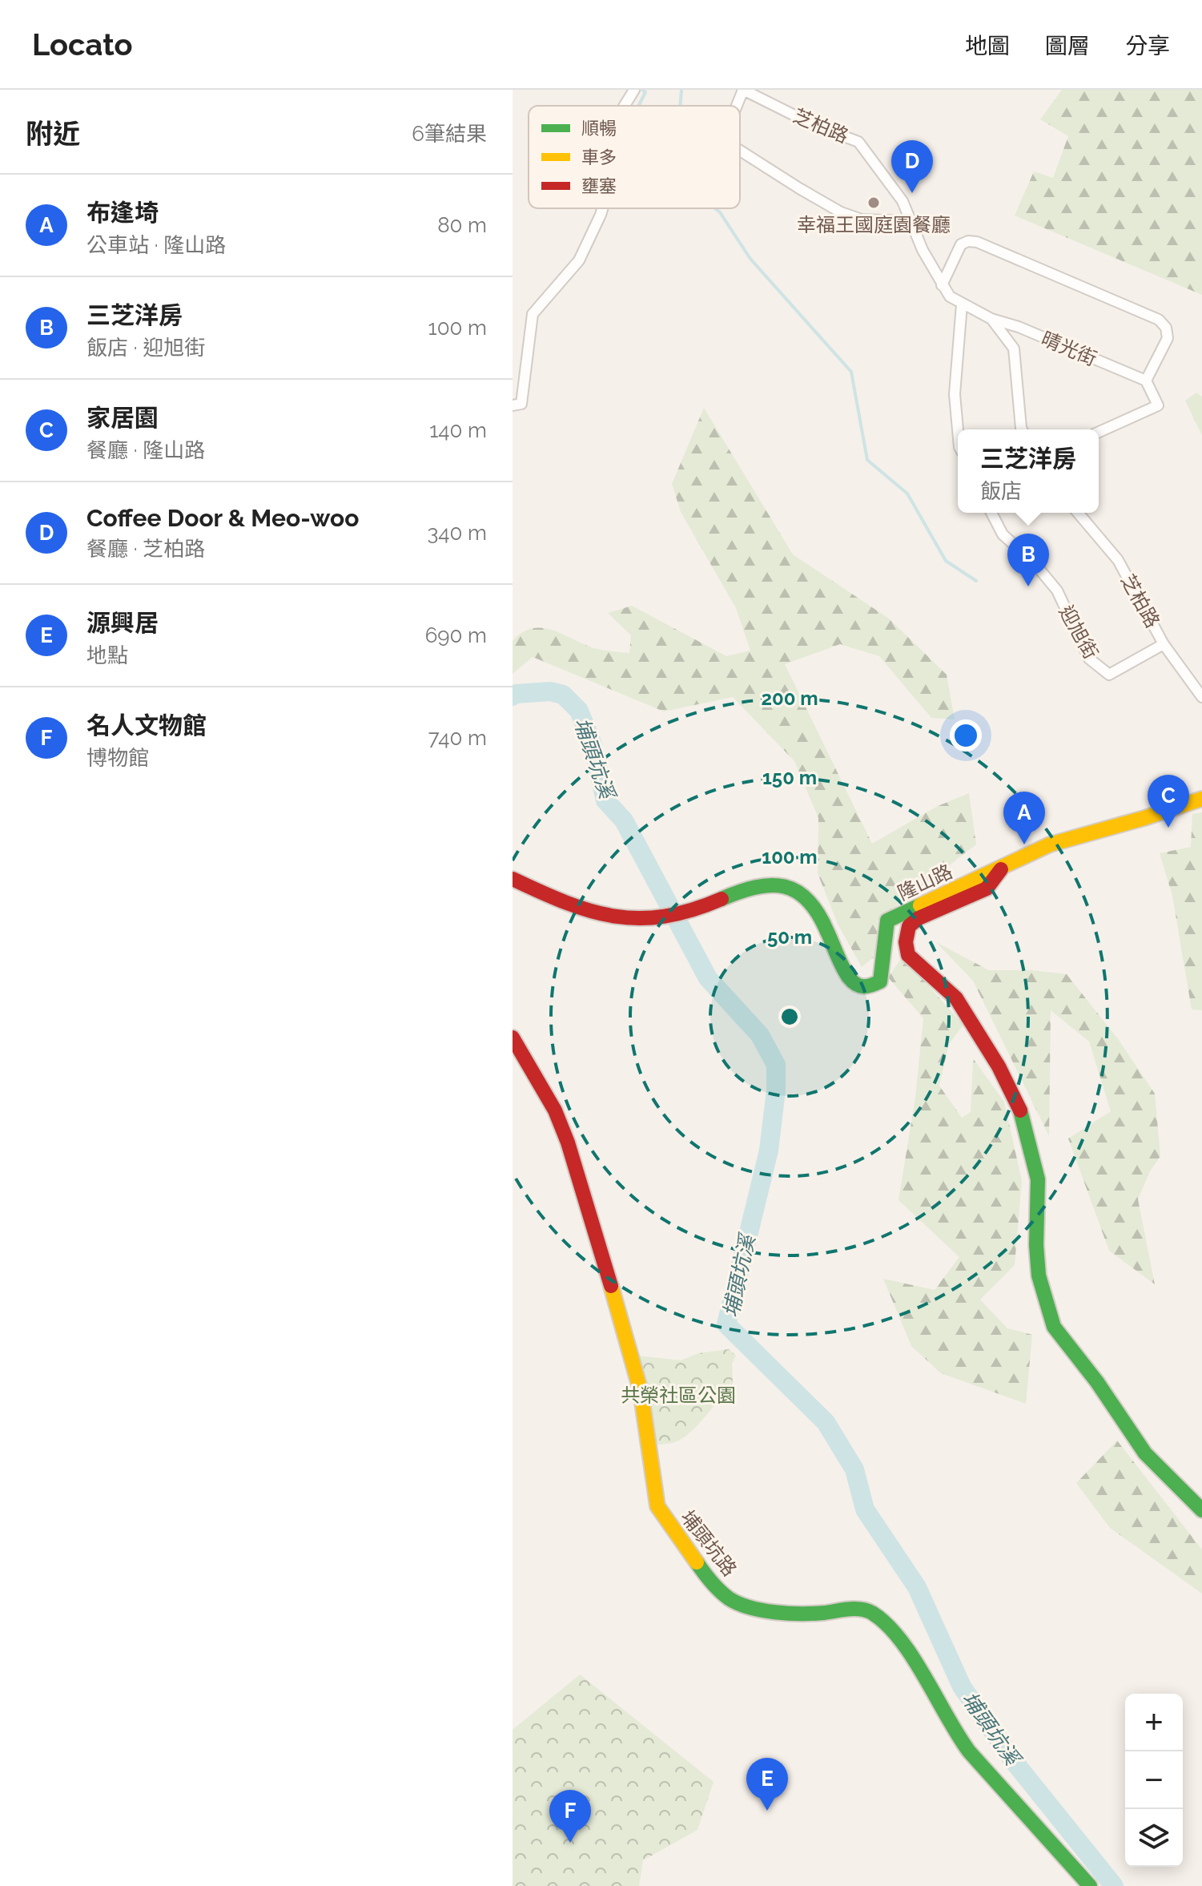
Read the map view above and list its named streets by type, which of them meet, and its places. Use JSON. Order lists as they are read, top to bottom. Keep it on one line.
{"streets":{"street":["芝柏路","晴光街","迎旭街","隆山路","埔頭坑路"]},"crossings":[["芝柏路","晴光街"],["芝柏路","迎旭街"]],"water":["埔頭坑溪"],"parks":["共榮社區公園"],"places":["幸福王國庭園餐廳"],"legend":["順暢","車多","壅塞"],"page":{"header":"Locato","nav":["地圖","圖層","分享"],"heading":["附近","6筆結果"],"pins":["D","B","C","A","E","F"],"list":[{"mark":"A","name":"布逢埼","note":"公車站 · 隆山路","value":"80 m"},{"mark":"B","name":"三芝洋房","note":"飯店 · 迎旭街","value":"100 m"},{"mark":"C","name":"家居園","note":"餐廳 · 隆山路","value":"140 m"},{"mark":"D","name":"Coffee Door & Meo-woo","note":"餐廳 · 芝柏路","value":"340 m"},{"mark":"E","name":"源興居","note":"地點","value":"690 m"},{"mark":"F","name":"名人文物館","note":"博物館","value":"740 m"}],"popup":["三芝洋房","飯店"],"map_buttons":["+","−"]},"rings":["200 m","150 m","100 m","50 m"]}
